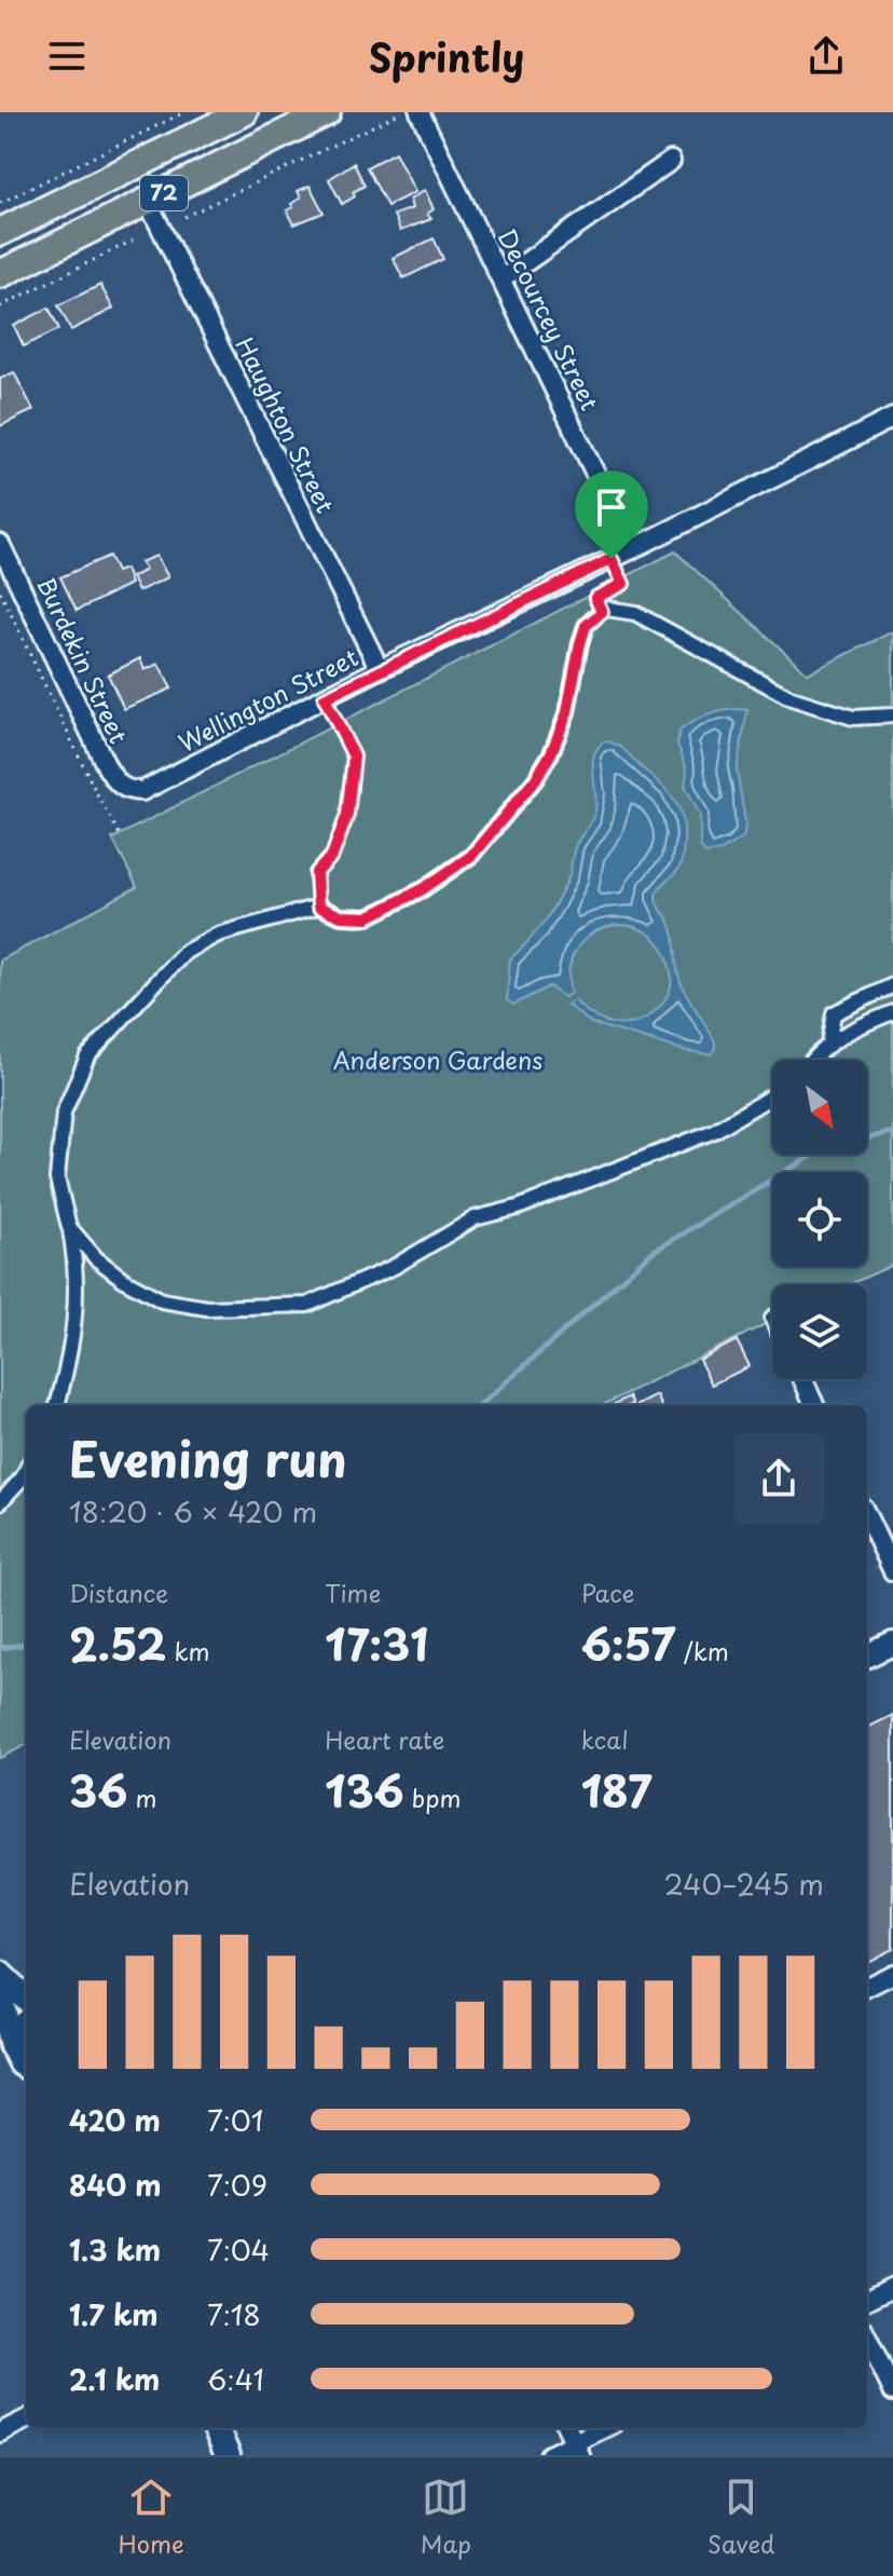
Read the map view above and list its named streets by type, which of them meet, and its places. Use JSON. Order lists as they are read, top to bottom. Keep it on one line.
{"streets":{"main road":["72"],"street":["Decourcey Street","Haughton Street","Burdekin Street","Wellington Street"]},"crossings":[["72","Haughton Street"],["Decourcey Street","Wellington Street"],["Haughton Street","Wellington Street"],["Burdekin Street","Wellington Street"]],"parks":["Anderson Gardens"],"north":"bottom right","page":{"header":"Sprintly","heading":["Evening run","18:20 · 6 × 420 m"],"stats":[["Distance","2.52 km"],["Time","17:31"],["Pace","6:57 /km"],["Elevation","36 m"],["Heart rate","136 bpm"],["kcal","187"]],"chart":["Elevation","240–245 m"],"list":[{"name":"420 m","note":"7:01"},{"name":"840 m","note":"7:09"},{"name":"1.3 km","note":"7:04"},{"name":"1.7 km","note":"7:18"},{"name":"2.1 km","note":"6:41"}],"tabs":["Home","Map","Saved"]}}
